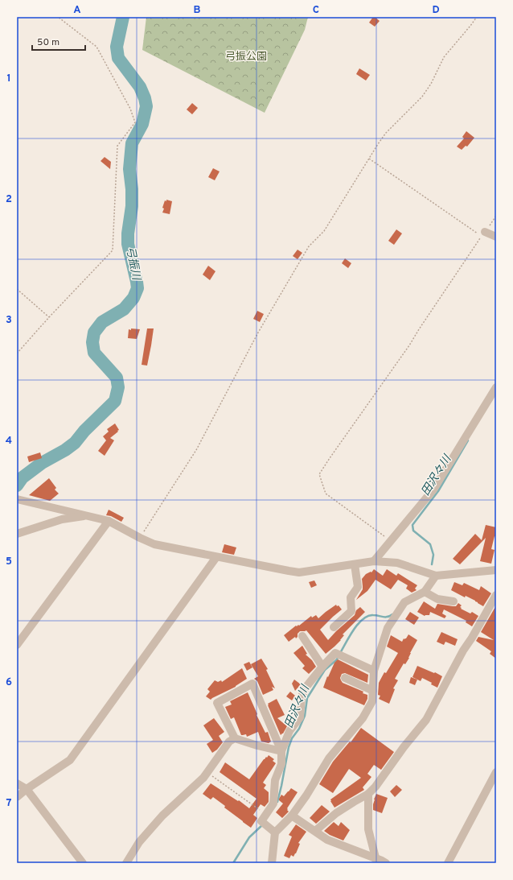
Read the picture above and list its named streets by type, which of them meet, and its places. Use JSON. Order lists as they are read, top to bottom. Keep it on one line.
{"water":["弓振川","田沢々川"],"parks":["弓振公園"],"scale_bar":"50 m","grid":{"columns":["A","B","C","D"],"rows":["1","2","3","4","5","6","7"]}}
